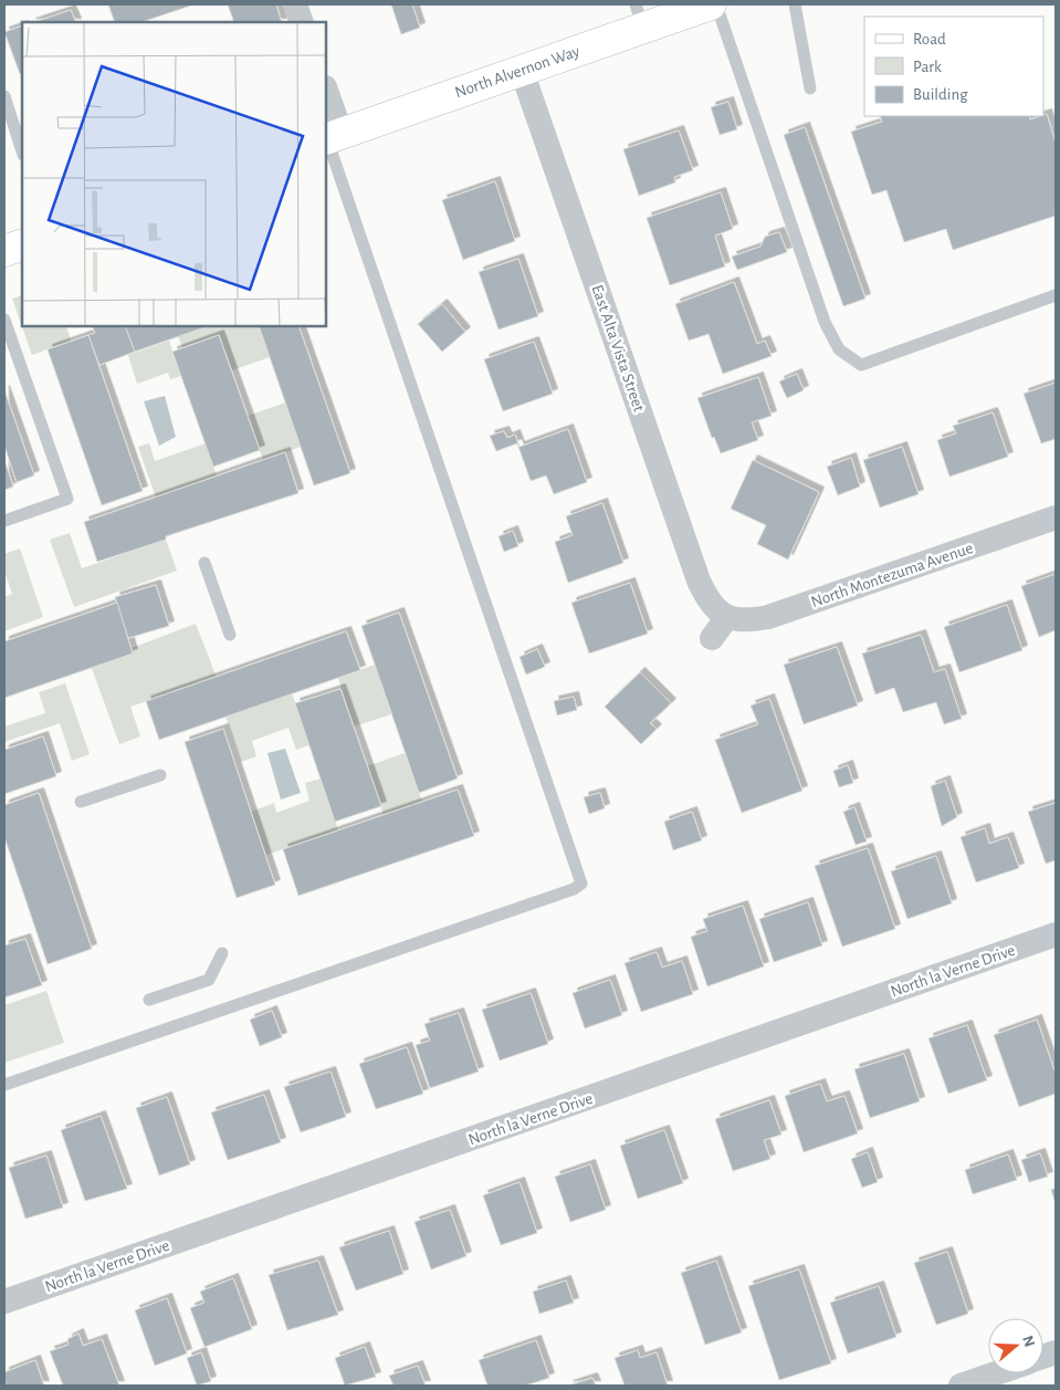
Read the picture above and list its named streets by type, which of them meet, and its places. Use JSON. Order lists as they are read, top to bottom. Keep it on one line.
{"streets":{"main road":["North Alvernon Way"],"street":["East Alta Vista Street","North Montezuma Avenue","North la Verne Drive"]},"crossings":[["North Alvernon Way","East Alta Vista Street"],["East Alta Vista Street","North Montezuma Avenue"]],"legend":["Road","Park","Building"],"north":"right"}
